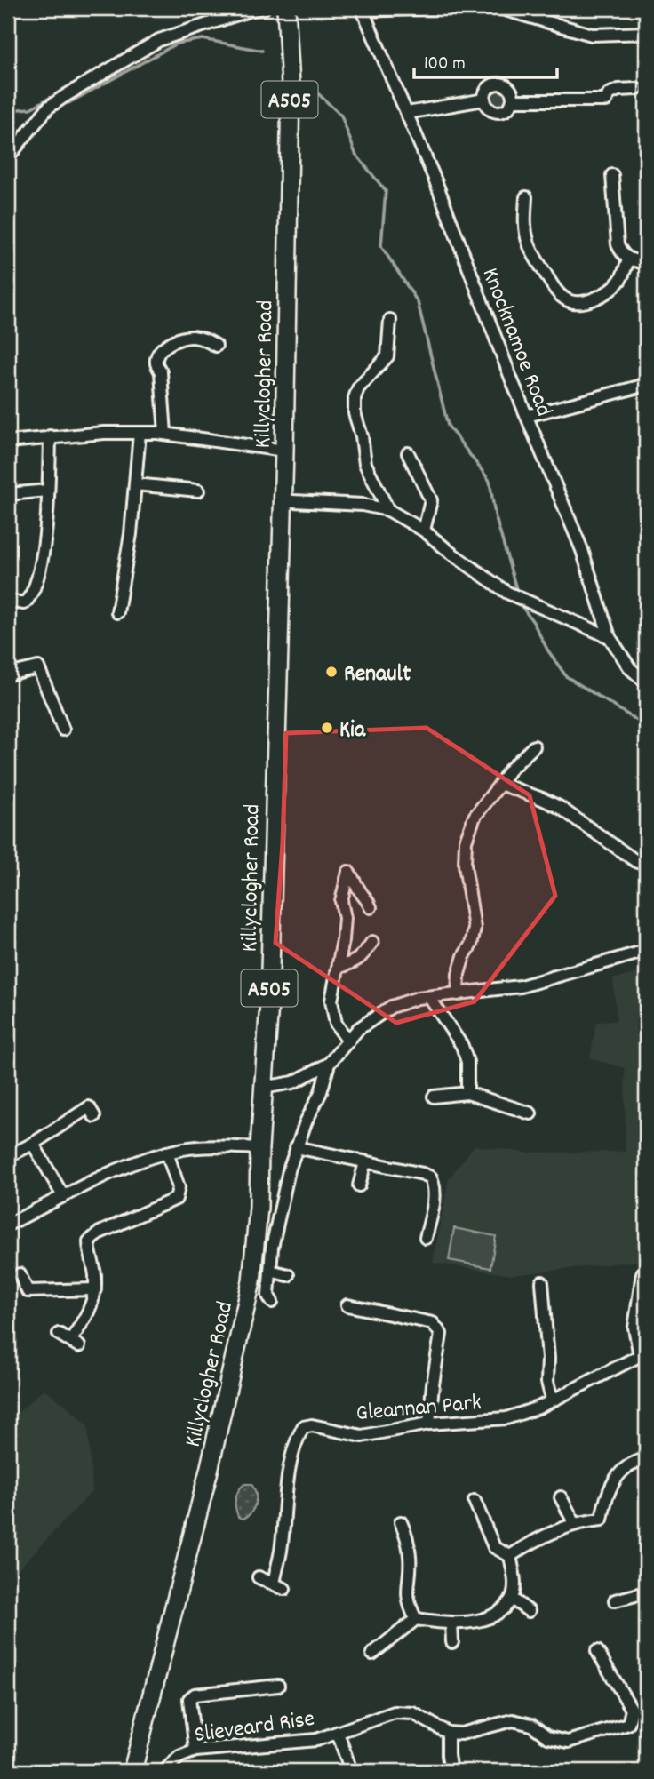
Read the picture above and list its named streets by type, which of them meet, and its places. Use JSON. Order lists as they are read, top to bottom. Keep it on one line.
{"streets":{"highway":["A505","Killyclogher Road"],"street":["Knocknamoe Road","Gleannan Park","Slieveard Rise"]},"places":["Renault","Kia"],"scale_bar":"100 m"}
